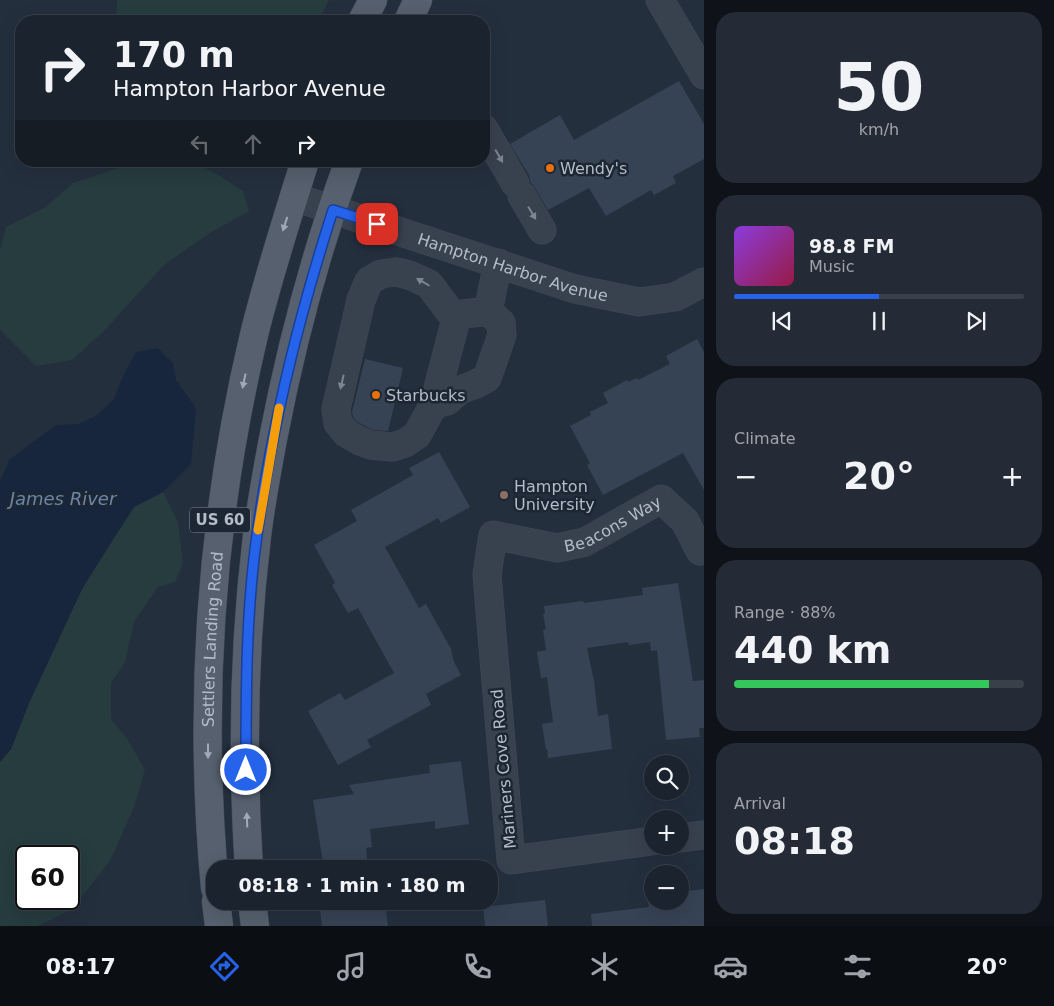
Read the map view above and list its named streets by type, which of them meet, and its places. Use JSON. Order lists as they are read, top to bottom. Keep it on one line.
{"streets":{"main road":["US 60","Settlers Landing Road"],"street":["Hampton Harbor Avenue","Beacons Way","Mariners Cove Road"]},"crossings":[["Hampton Harbor Avenue","US 60"],["Hampton Harbor Avenue","Settlers Landing Road"],["Beacons Way","Mariners Cove Road"]],"water":["James River"],"places":["Wendy's","Starbucks","Hampton University"],"page":{"tile":[["50","km/h"],"Climate",["Range · 88%","440 km"],["Arrival","08:18"]],"turn":["170 m","Hampton Harbor Avenue"],"song":["98.8 FM","Music"],"heat":["−","20°","+"],"map_buttons":["+","−"],"limit":"60","trip":"08:18 · 1 min · 180 m","tabs":["08:17","20°"]}}
